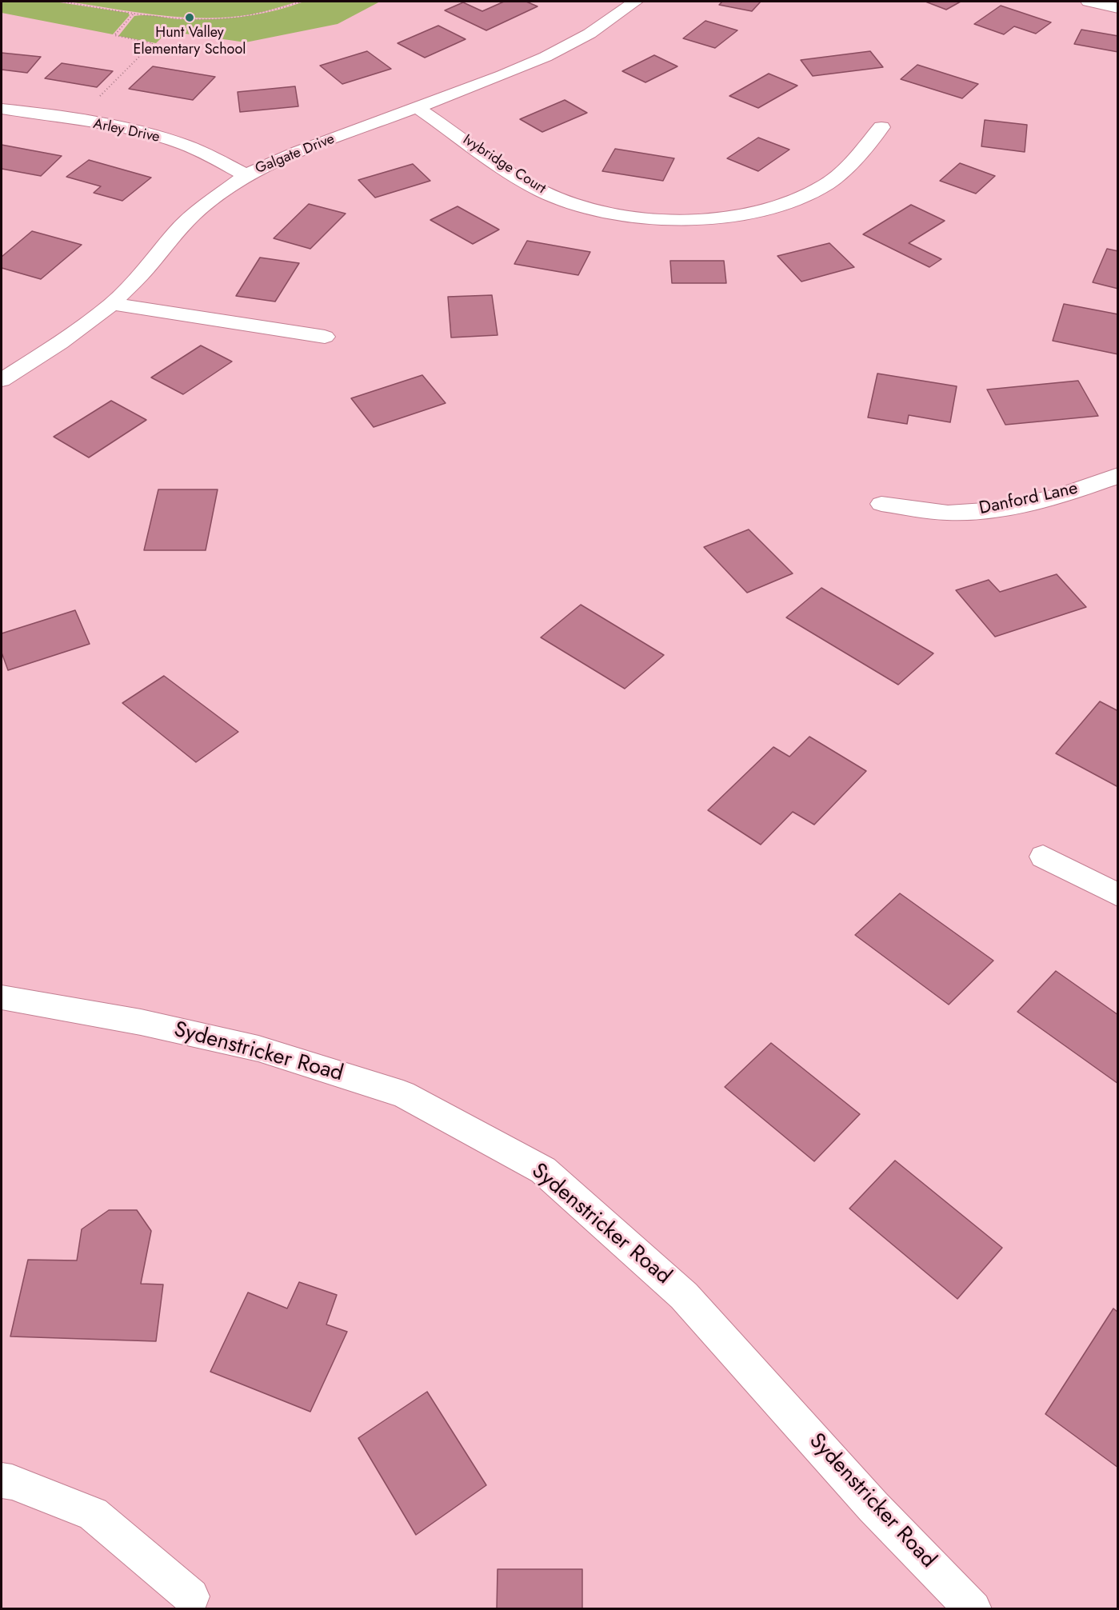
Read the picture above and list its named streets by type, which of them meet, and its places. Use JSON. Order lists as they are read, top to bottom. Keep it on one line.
{"streets":{"street":["Arley Drive","Galgate Drive","Ivybridge Court","Danford Lane","Sydenstricker Road"]},"crossings":[["Arley Drive","Galgate Drive"],["Galgate Drive","Ivybridge Court"]],"places":["Hunt Valley Elementary School"]}
